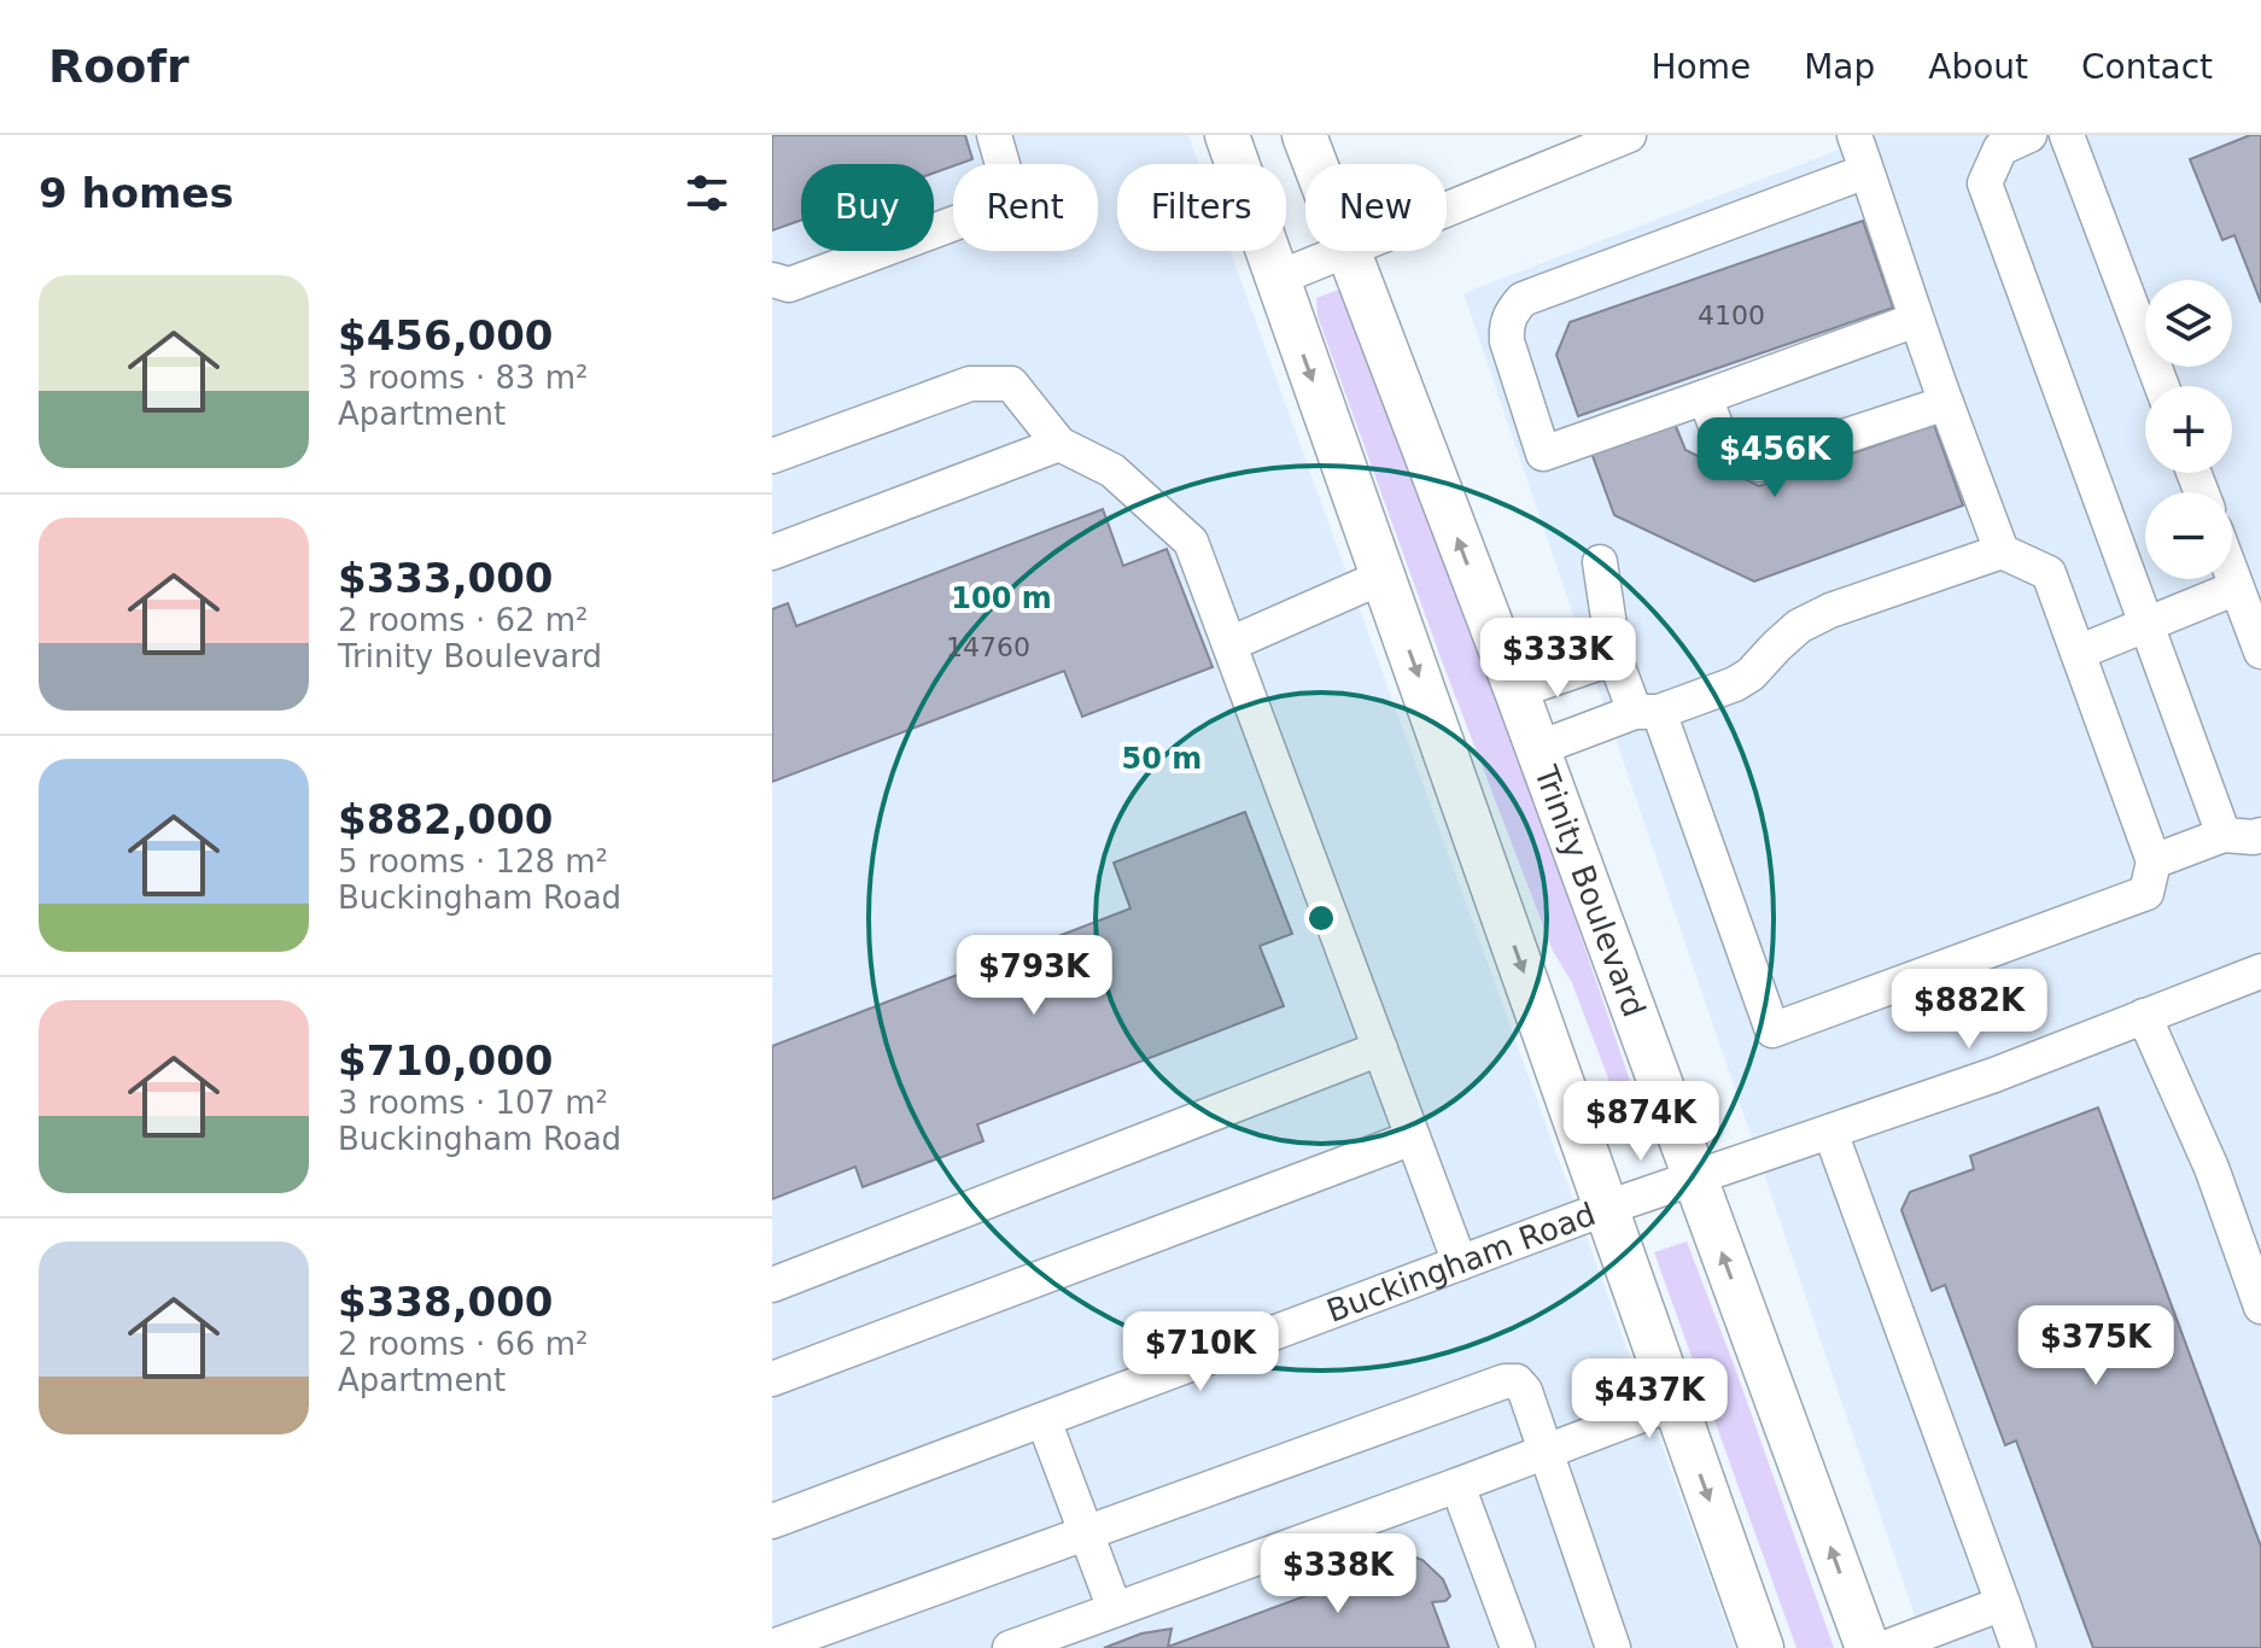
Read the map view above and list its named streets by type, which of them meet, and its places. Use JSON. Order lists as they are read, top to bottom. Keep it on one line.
{"streets":{"main road":["Trinity Boulevard"],"street":["Buckingham Road"]},"crossings":[["Trinity Boulevard","Buckingham Road"]],"house_numbers":["4100","14760"],"page":{"header":"Roofr","nav":["Home","Map","About","Contact"],"heading":"9 homes","chip":["Buy","Rent","Filters","New"],"list":[{"name":"$456,000","note":"3 rooms · 83 m² · Apartment"},{"name":"$333,000","note":"2 rooms · 62 m² · Trinity Boulevard"},{"name":"$882,000","note":"5 rooms · 128 m² · Buckingham Road"},{"name":"$710,000","note":"3 rooms · 107 m² · Buckingham Road"},{"name":"$338,000","note":"2 rooms · 66 m² · Apartment"}],"map_buttons":["+","−"],"price":["$456K","$333K","$793K","$882K","$874K","$375K","$710K","$437K","$338K"]},"rings":["100 m","50 m"]}
